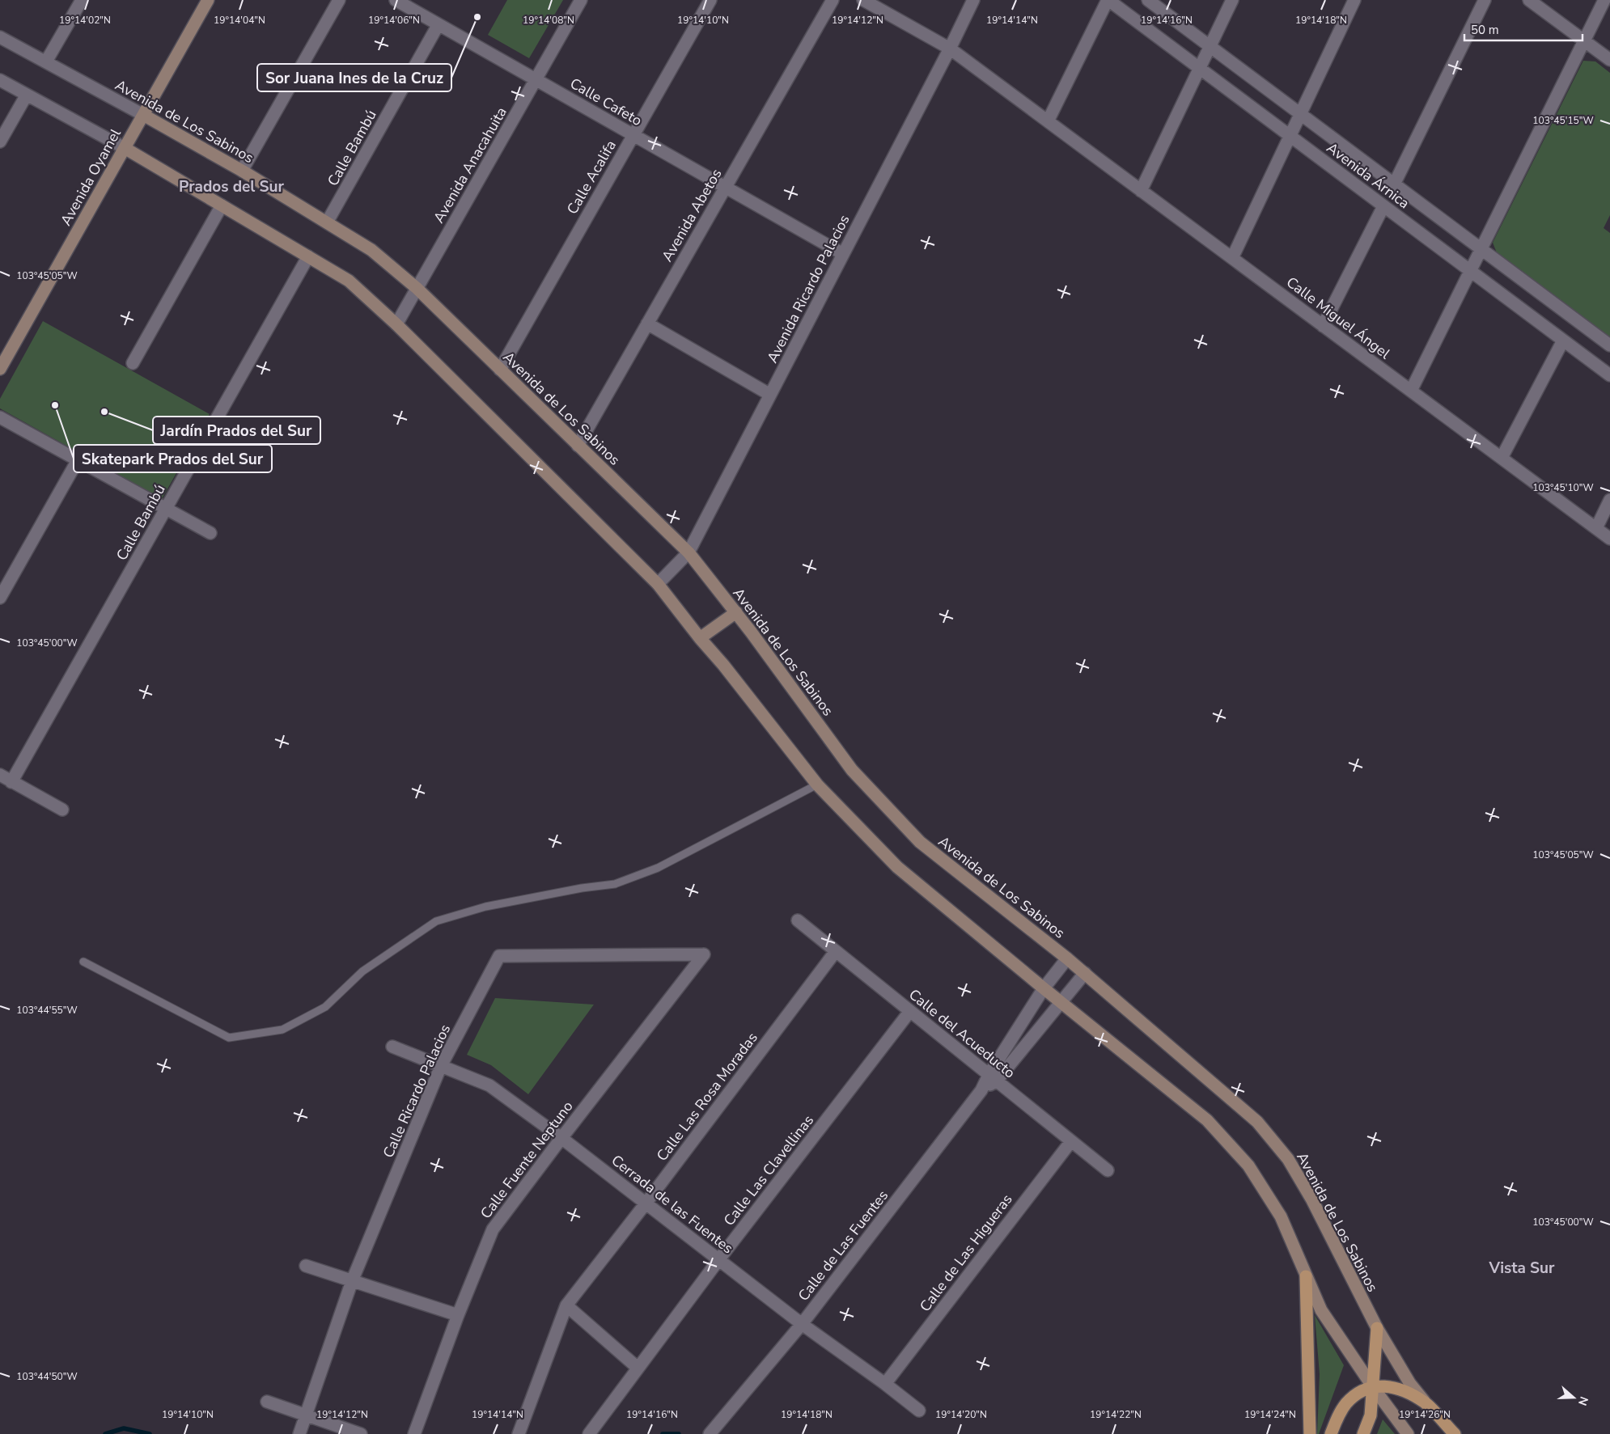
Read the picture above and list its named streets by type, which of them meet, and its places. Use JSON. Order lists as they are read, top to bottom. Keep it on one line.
{"streets":{"street":["Calle Cafeto","Avenida de Los Sabinos","Calle Bambú","Avenida Anacahuita","Avenida Árnica","Avenida Oyamel","Calle Acalifa","Avenida Abetos","Avenida Ricardo Palacios","Calle Miguel Ángel","Calle del Acueducto","Calle Ricardo Palacios","Calle Las Rosa Moradas","Calle Fuente Neptuno","Calle Las Clavellinas","Cerrada de las Fuentes","Calle de Las Fuentes","Calle de Las Higueras"]},"crossings":[["Calle Cafeto","Calle Bambú"],["Calle Cafeto","Avenida Anacahuita"],["Calle Cafeto","Calle Acalifa"],["Calle Cafeto","Avenida Abetos"],["Calle Cafeto","Avenida Ricardo Palacios"],["Avenida de Los Sabinos","Calle Bambú"],["Avenida de Los Sabinos","Avenida Anacahuita"],["Avenida de Los Sabinos","Avenida Oyamel"],["Avenida de Los Sabinos","Calle Acalifa"],["Avenida de Los Sabinos","Avenida Abetos"],["Avenida de Los Sabinos","Avenida Ricardo Palacios"],["Avenida Ricardo Palacios","Calle Miguel Ángel"],["Calle del Acueducto","Calle Las Rosa Moradas"],["Calle del Acueducto","Calle Las Clavellinas"],["Calle del Acueducto","Calle de Las Fuentes"],["Calle del Acueducto","Calle de Las Higueras"],["Calle Ricardo Palacios","Calle Fuente Neptuno"],["Calle Ricardo Palacios","Cerrada de las Fuentes"],["Calle Las Rosa Moradas","Cerrada de las Fuentes"],["Calle Fuente Neptuno","Cerrada de las Fuentes"],["Calle Las Clavellinas","Cerrada de las Fuentes"],["Cerrada de las Fuentes","Calle de Las Fuentes"],["Cerrada de las Fuentes","Calle de Las Higueras"]],"districts":["Prados del Sur","Vista Sur"],"places":["Sor Juana Ines de la Cruz","Skatepark Prados del Sur","Jardín Prados del Sur"],"scale_bar":"50 m","north":"right","coordinates":["19°14'08\"N","19°14'10\"N","19°14'12\"N","19°14'14\"N","19°14'02\"N","19°14'04\"N","19°14'06\"N","19°14'16\"N","19°14'18\"N","103°45'15\"W","103°45'05\"W","103°45'10\"W","103°45'00\"W","103°44'55\"W","103°44'50\"W","19°14'20\"N","19°14'22\"N","19°14'24\"N","19°14'26\"N"]}
